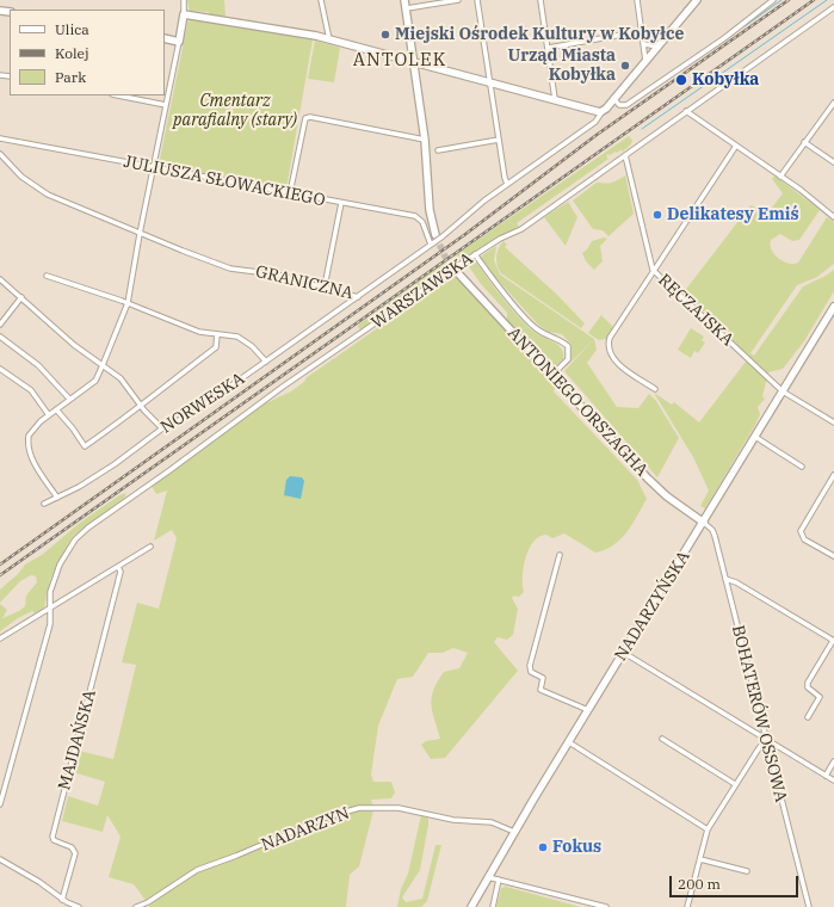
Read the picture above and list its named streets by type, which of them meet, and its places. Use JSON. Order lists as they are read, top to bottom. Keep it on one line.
{"streets":{"street":["JULIUSZA SŁOWACKIEGO","GRANICZNA","WARSZAWSKA","RĘCZAJSKA","ANTONIEGO ORSZAGHA","NORWESKA","NADARZYŃSKA","BOHATERÓW OSSOWA","MAJDAŃSKA","NADARZYN"]},"crossings":[["JULIUSZA SŁOWACKIEGO","GRANICZNA"],["GRANICZNA","NORWESKA"],["WARSZAWSKA","RĘCZAJSKA"],["WARSZAWSKA","ANTONIEGO ORSZAGHA"],["RĘCZAJSKA","NADARZYŃSKA"],["ANTONIEGO ORSZAGHA","NADARZYŃSKA"],["ANTONIEGO ORSZAGHA","BOHATERÓW OSSOWA"],["NADARZYŃSKA","BOHATERÓW OSSOWA"],["NADARZYŃSKA","NADARZYN"]],"districts":["ANTOLEK"],"parks":["Cmentarz parafialny (stary)"],"places":["Miejski Ośrodek Kultury w Kobyłce","Urząd Miasta Kobyłka","Kobyłka","Delikatesy Emiś","Fokus"],"legend":["Ulica","Kolej","Park"],"scale_bar":"200 m"}
